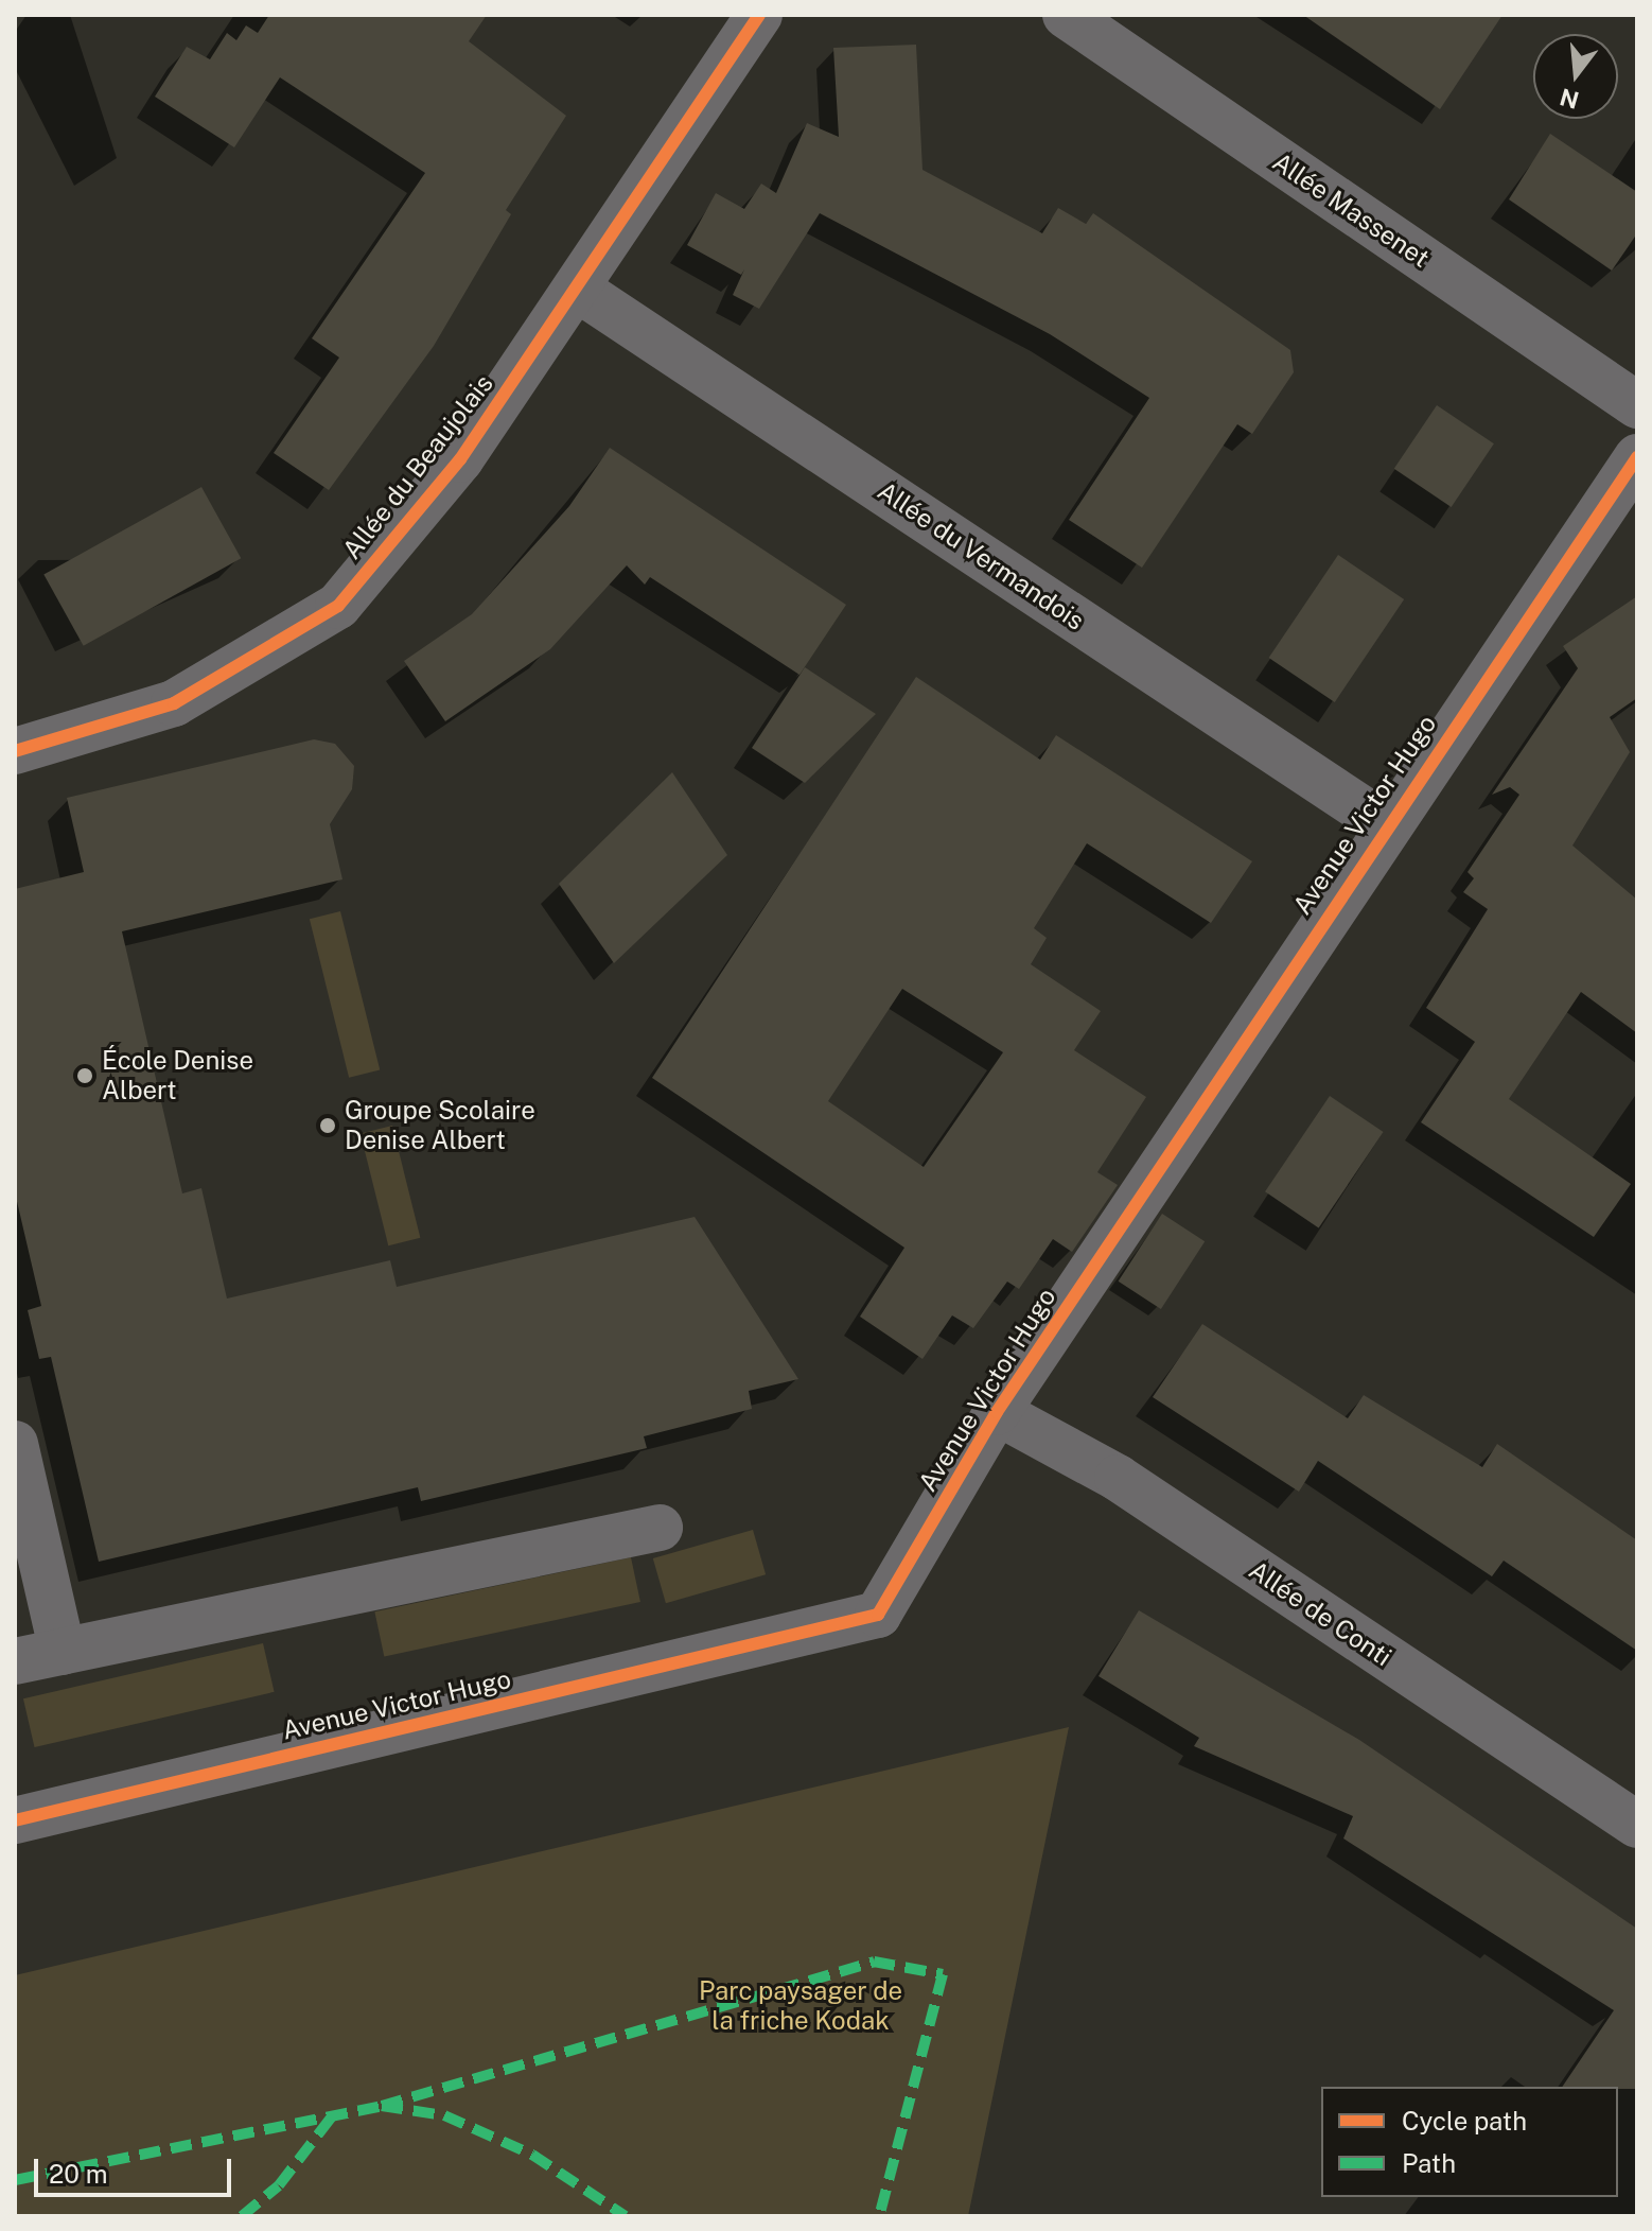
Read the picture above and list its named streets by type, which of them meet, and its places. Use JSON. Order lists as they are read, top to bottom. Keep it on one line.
{"streets":{"street":["Allée Massenet","Allée du Beaujolais","Allée du Vermandois","Avenue Victor Hugo","Allée de Conti"]},"crossings":[["Allée du Beaujolais","Allée du Vermandois"],["Allée du Vermandois","Avenue Victor Hugo"],["Avenue Victor Hugo","Allée de Conti"]],"parks":["Parc paysager de la friche Kodak"],"places":["École Denise Albert","Groupe Scolaire Denise Albert"],"legend":["Cycle path","Path"],"scale_bar":"20 m","north":"bottom"}
